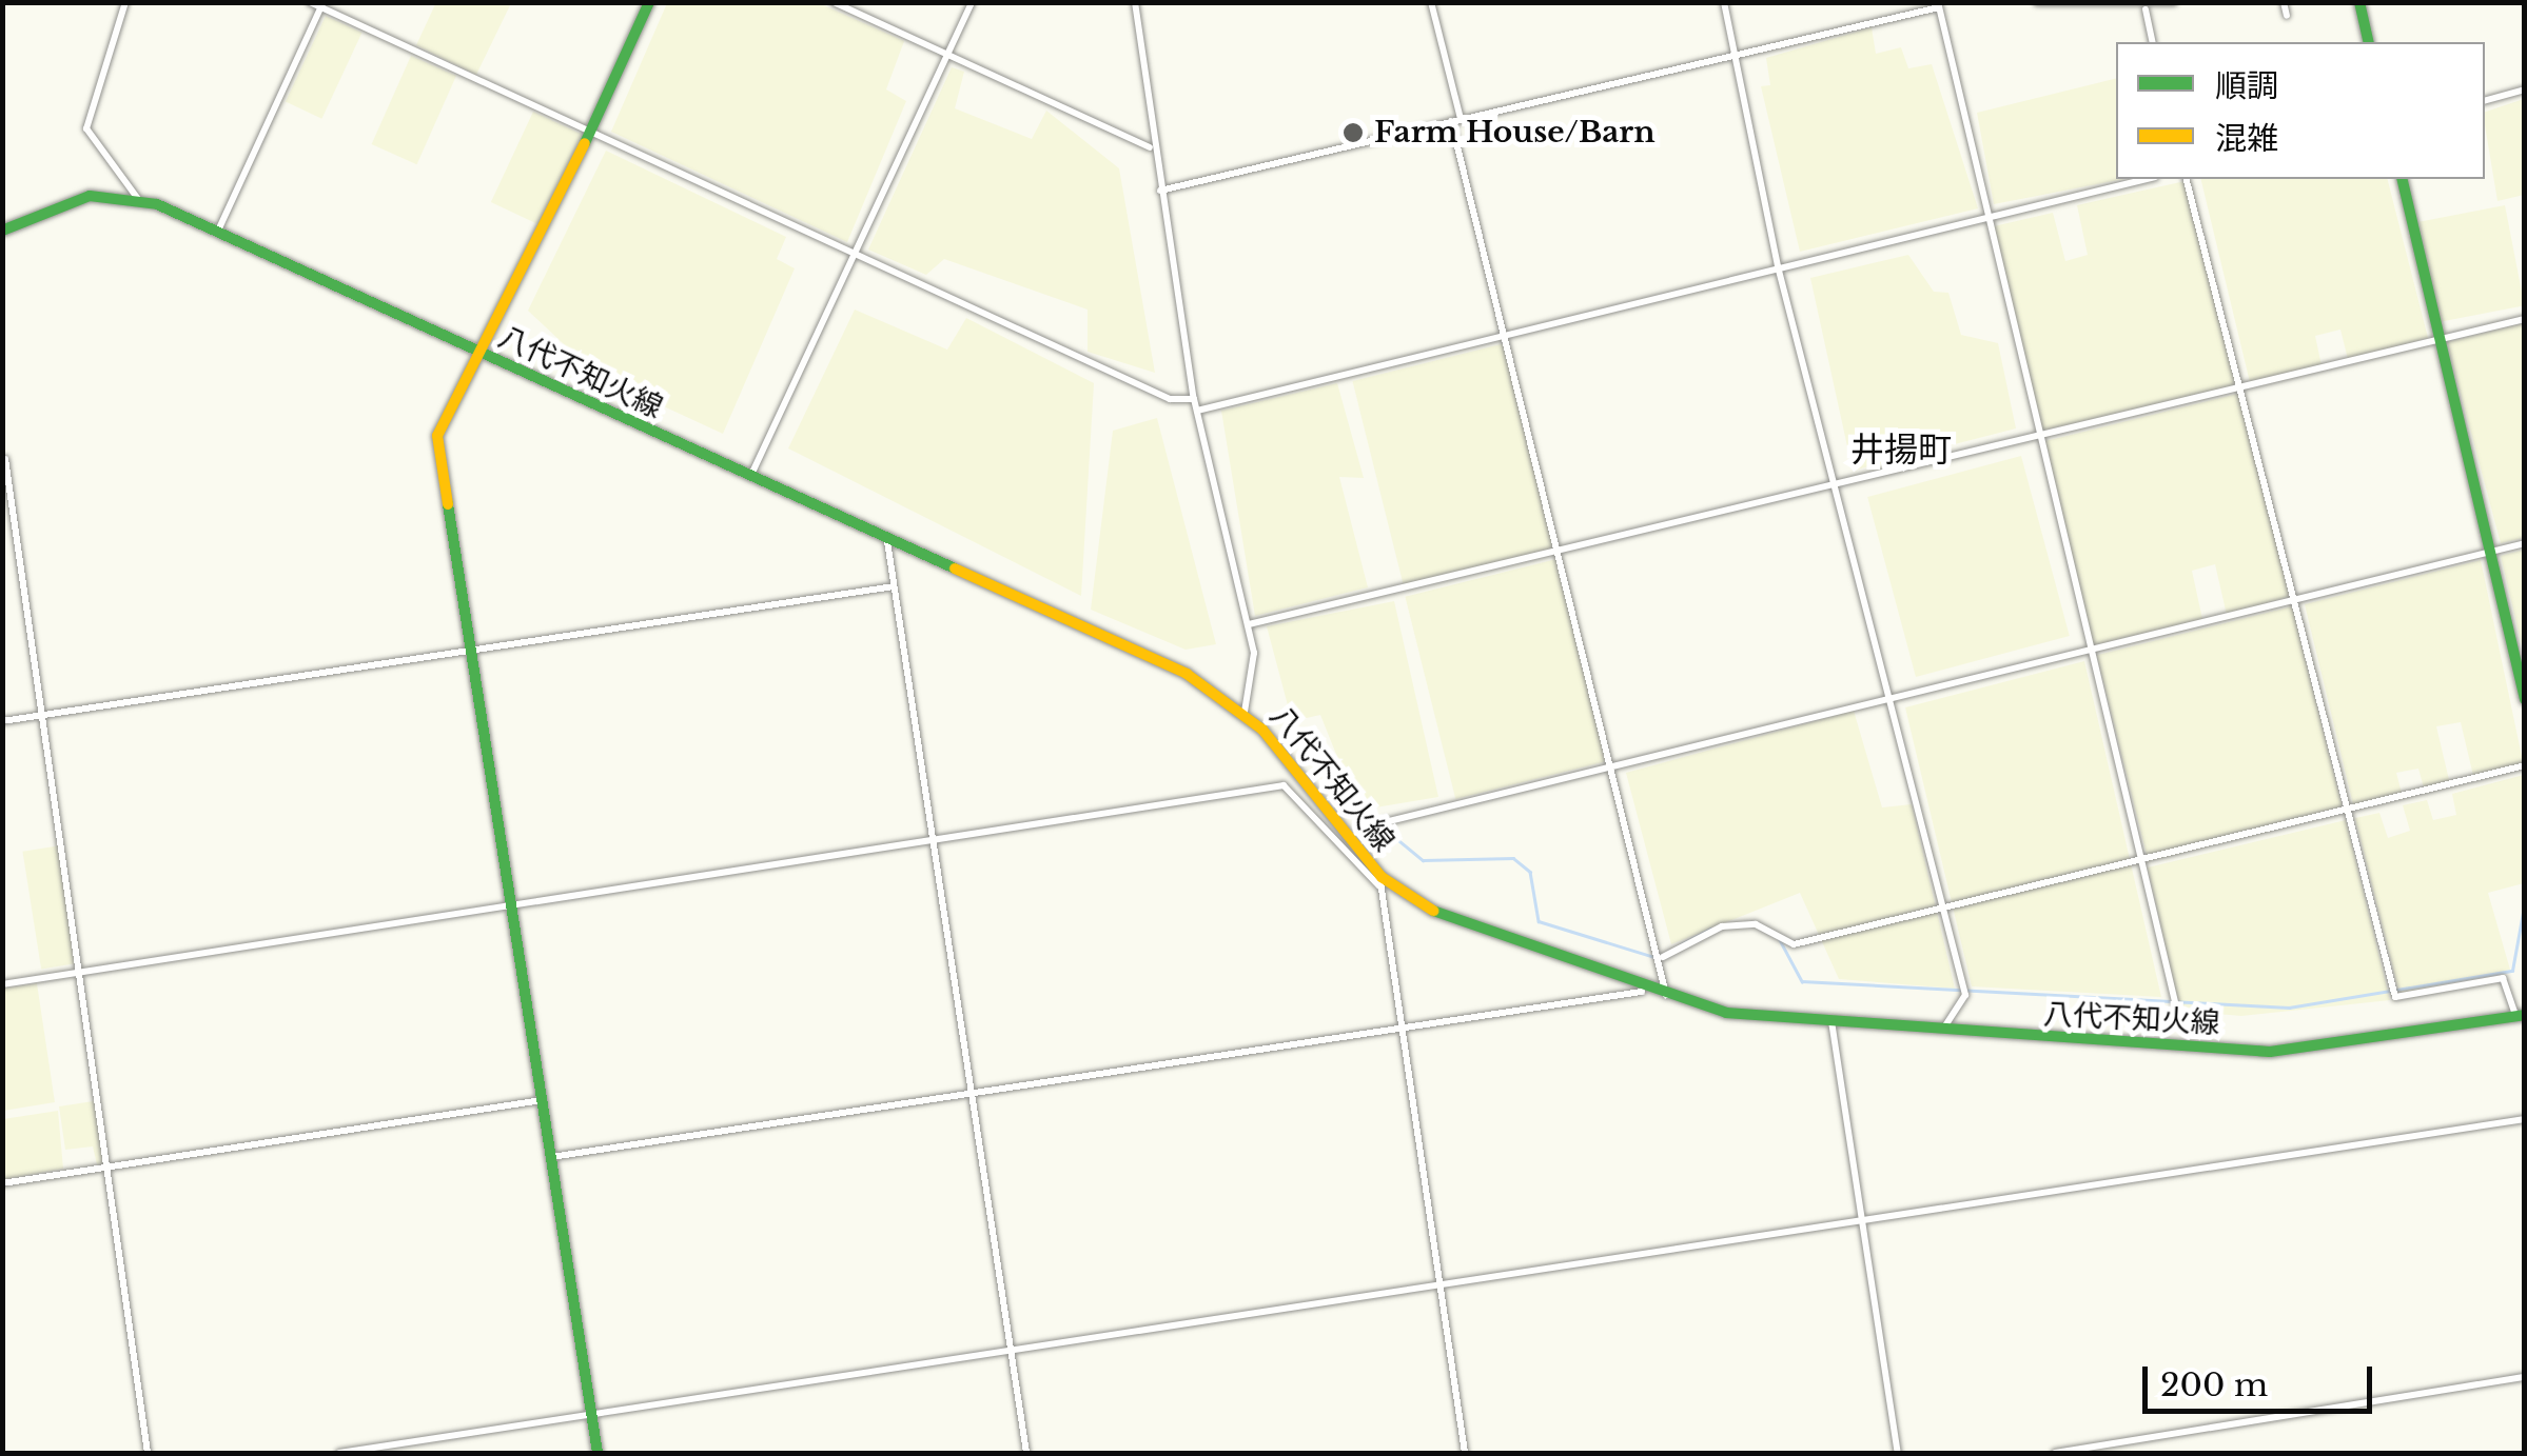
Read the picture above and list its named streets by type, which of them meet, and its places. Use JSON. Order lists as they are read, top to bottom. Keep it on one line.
{"streets":{"main road":["八代不知火線"]},"districts":["井揚町"],"places":["Farm House/Barn"],"legend":["順調","混雑"],"scale_bar":"200 m"}
